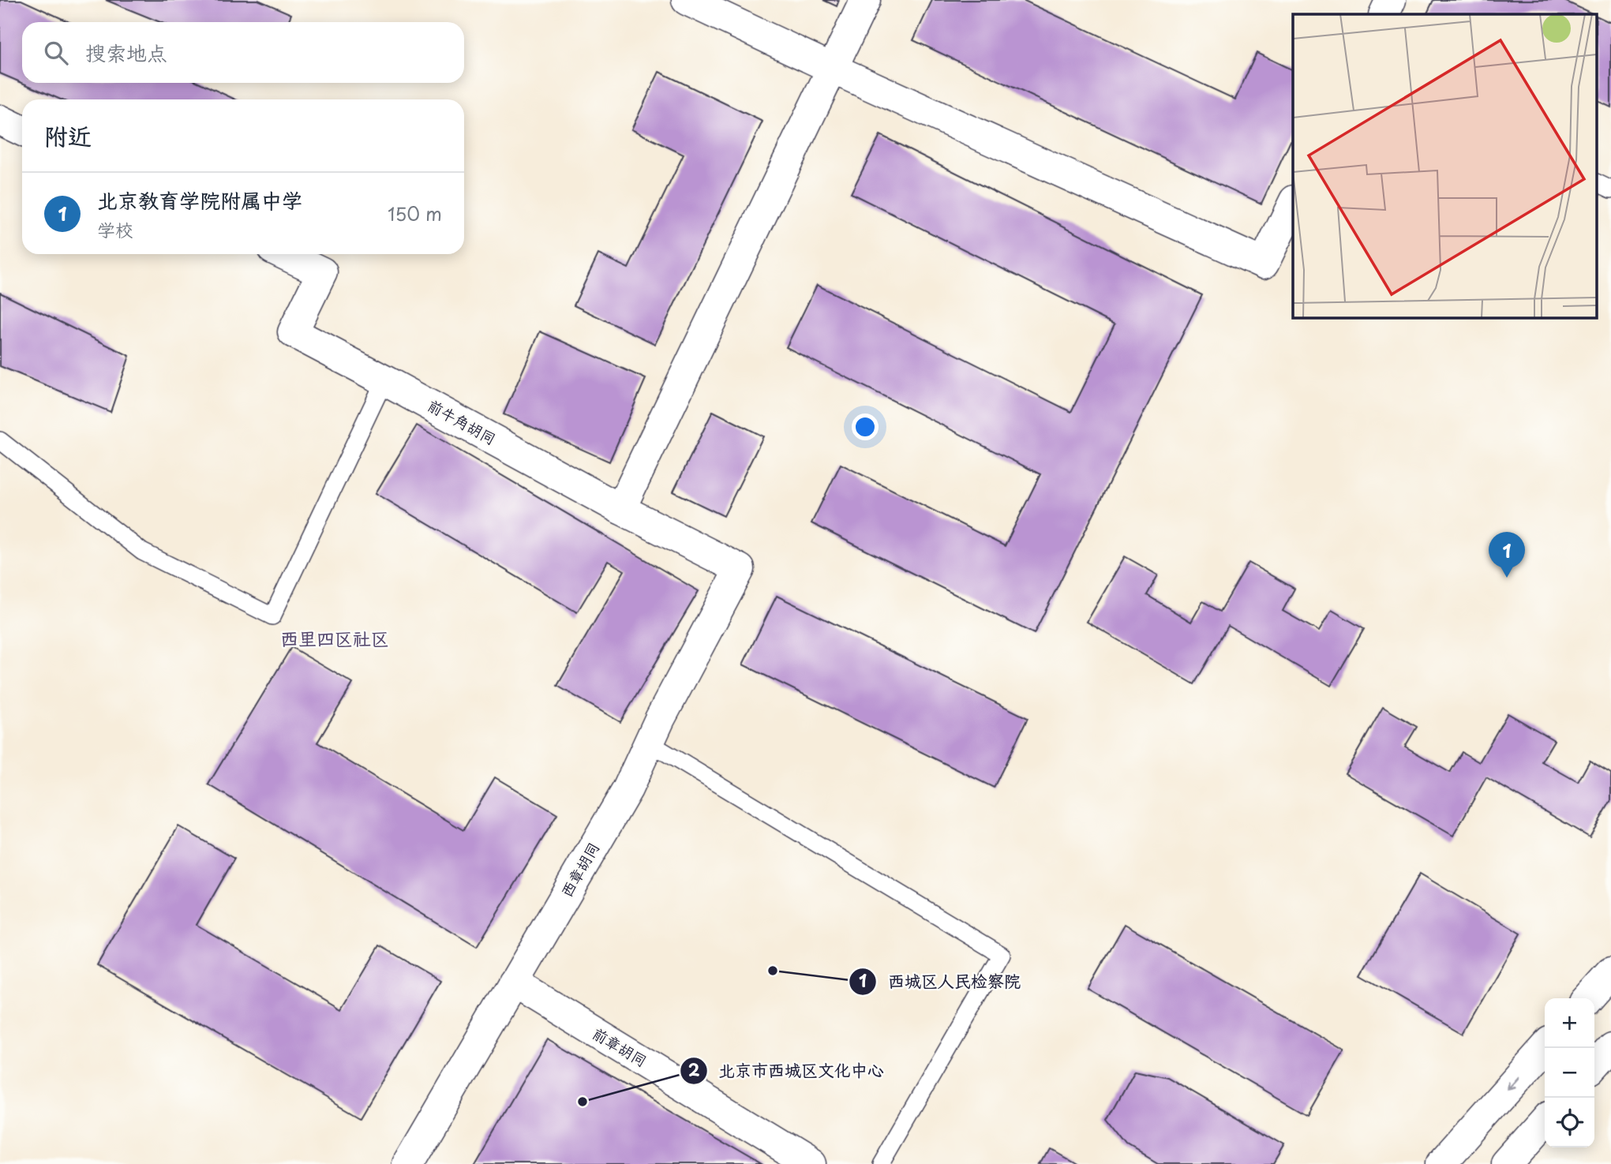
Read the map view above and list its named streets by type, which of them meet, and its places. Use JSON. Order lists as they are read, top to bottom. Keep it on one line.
{"streets":{"street":["前牛角胡同","西章胡同","前章胡同"]},"crossings":[["前牛角胡同","西章胡同"],["西章胡同","前章胡同"]],"districts":["西里四区社区"],"places":["西城区人民检察院","北京市西城区文化中心"],"page":{"search":"搜索地点","heading":"附近","list":[{"mark":"1","name":"北京教育学院附属中学","note":"学校","value":"150 m"}],"pins":"1","map_buttons":["+","−"]}}
